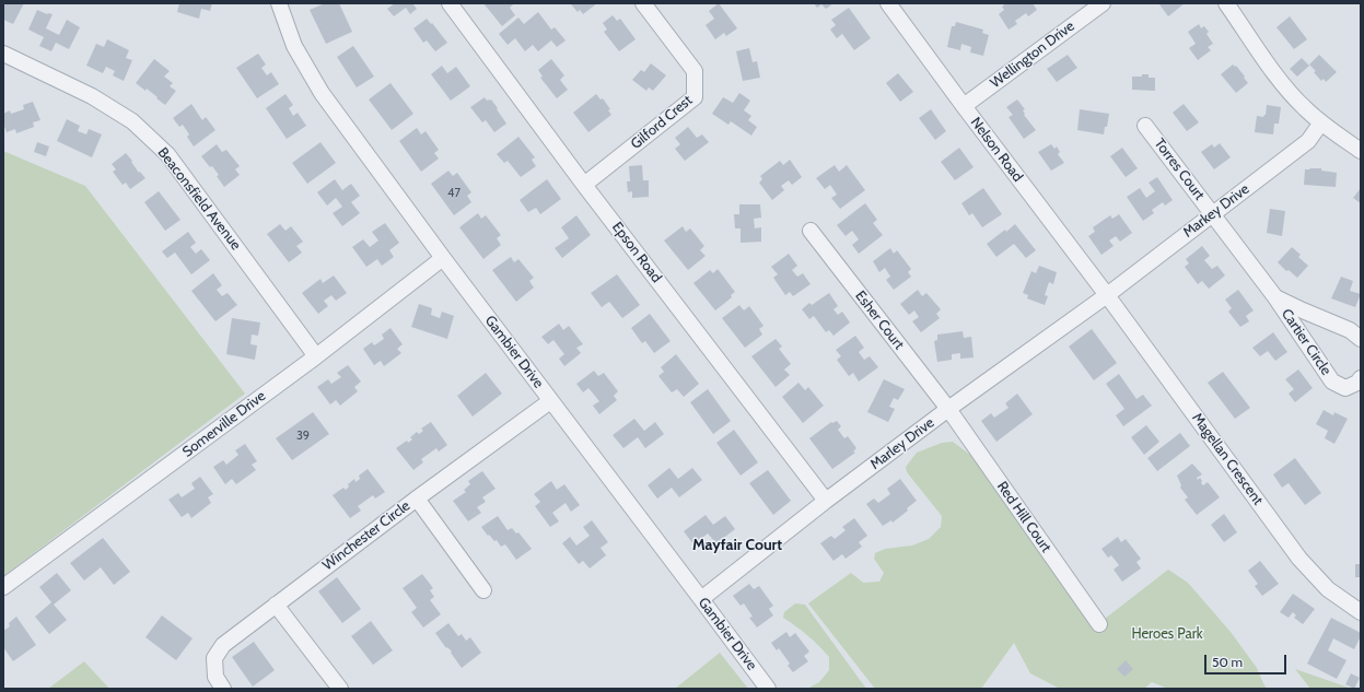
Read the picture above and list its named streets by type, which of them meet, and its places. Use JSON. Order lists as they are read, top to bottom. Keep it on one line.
{"streets":{"street":["Wellington Drive","Gilford Crest","Nelson Road","Torres Court","Beaconsfield Avenue","Markey Drive","Epson Road","Esher Court","Cartier Circle","Gambier Drive","Somerville Drive","Marley Drive","Magellan Crescent","Red Hill Court","Winchester Circle"]},"crossings":[["Wellington Drive","Nelson Road"],["Gilford Crest","Epson Road"],["Nelson Road","Markey Drive"],["Nelson Road","Marley Drive"],["Nelson Road","Magellan Crescent"],["Torres Court","Markey Drive"],["Torres Court","Cartier Circle"],["Beaconsfield Avenue","Somerville Drive"],["Markey Drive","Cartier Circle"],["Markey Drive","Marley Drive"],["Markey Drive","Magellan Crescent"],["Epson Road","Marley Drive"],["Esher Court","Marley Drive"],["Esher Court","Red Hill Court"],["Gambier Drive","Somerville Drive"],["Gambier Drive","Marley Drive"],["Gambier Drive","Winchester Circle"],["Marley Drive","Magellan Crescent"],["Marley Drive","Red Hill Court"]],"districts":["Mayfair Court"],"parks":["Heroes Park"],"house_numbers":["47","39"],"scale_bar":"50 m"}
